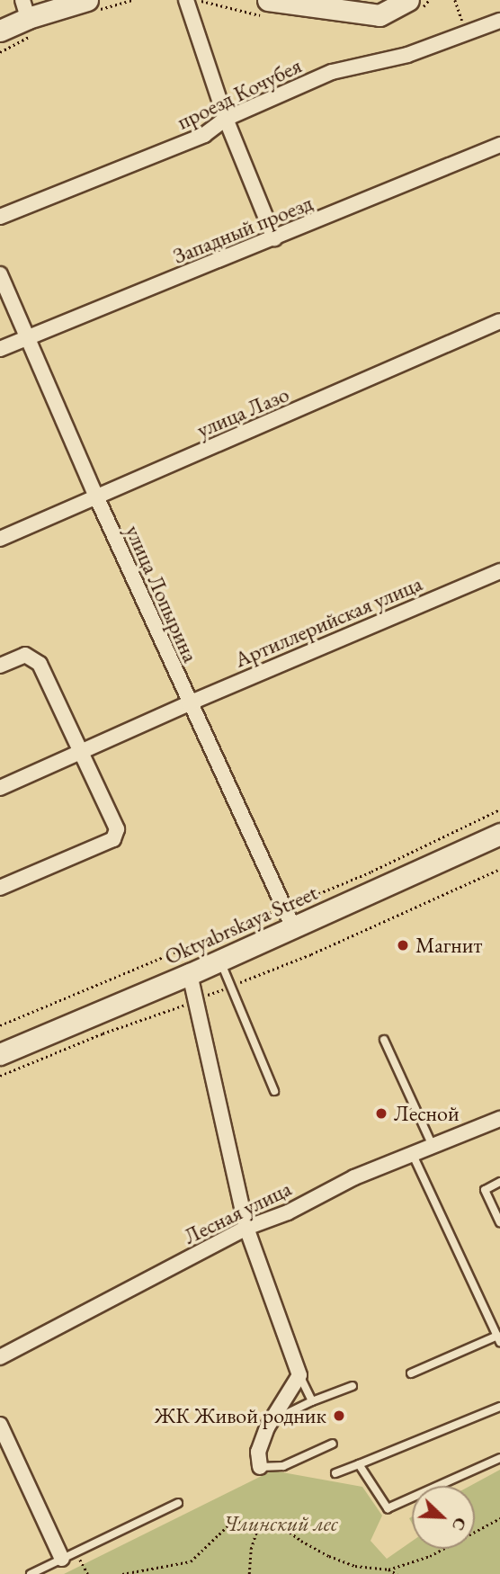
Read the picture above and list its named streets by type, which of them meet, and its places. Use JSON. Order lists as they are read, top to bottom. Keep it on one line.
{"streets":{"main road":["Oktyabrskaya Street"],"street":["проезд Кочубея","Западный проезд","улица Лазо","улица Лопырина","Артиллерийская улица","Лесная улица"]},"crossings":[["Западный проезд","улица Лопырина"],["улица Лазо","улица Лопырина"],["улица Лопырина","Артиллерийская улица"],["улица Лопырина","Oktyabrskaya Street"]],"parks":["Члинский лес"],"places":["Магнит","Лесной","ЖК Живой родник"],"north":"bottom right"}
